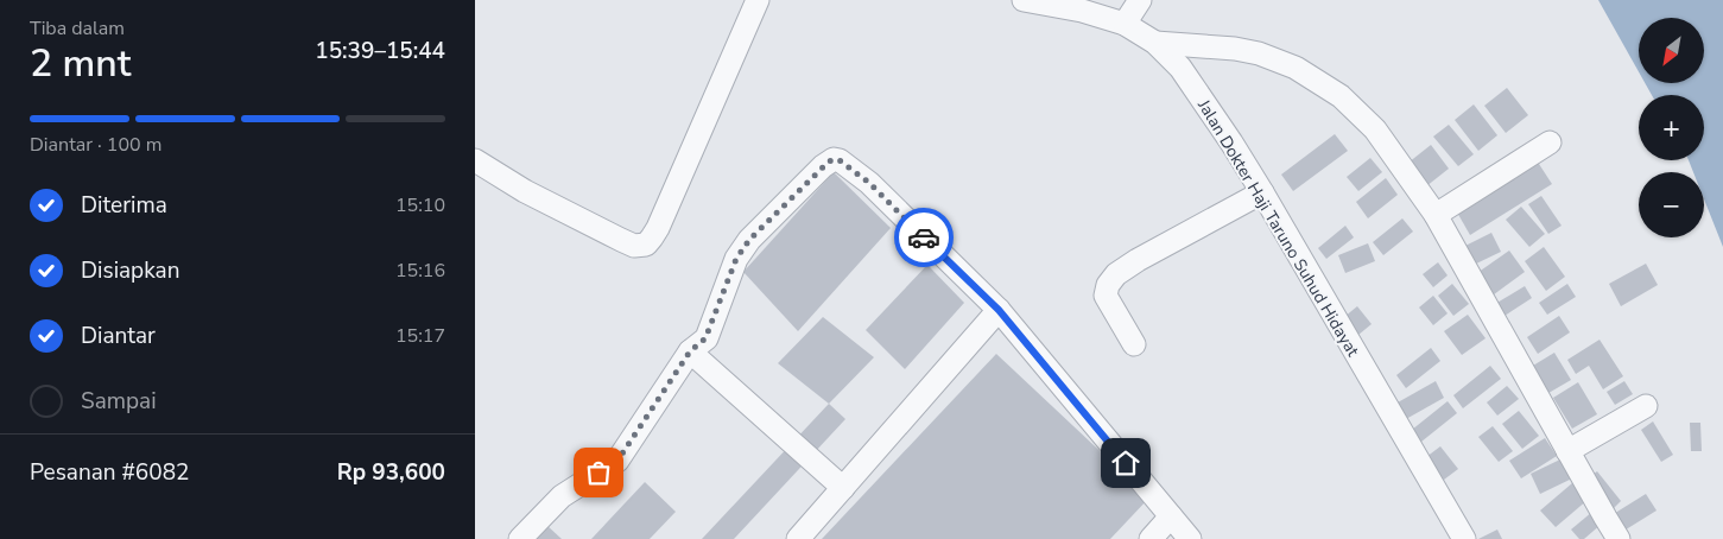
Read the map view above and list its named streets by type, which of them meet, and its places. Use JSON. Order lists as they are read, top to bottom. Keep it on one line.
{"streets":{"street":["Jalan Dokter Haji Taruno Suhud Hidayat"]},"north":"bottom left","page":{"heading":["2 mnt","Tiba dalam","15:39–15:44"],"panel":["Pesanan #6082","Rp 93,600"],"map_buttons":["+","−"],"bar":"Diantar · 100 m","list":[["Diterima","15:10"],["Disiapkan","15:16"],["Diantar","15:17"],"Sampai"]}}
